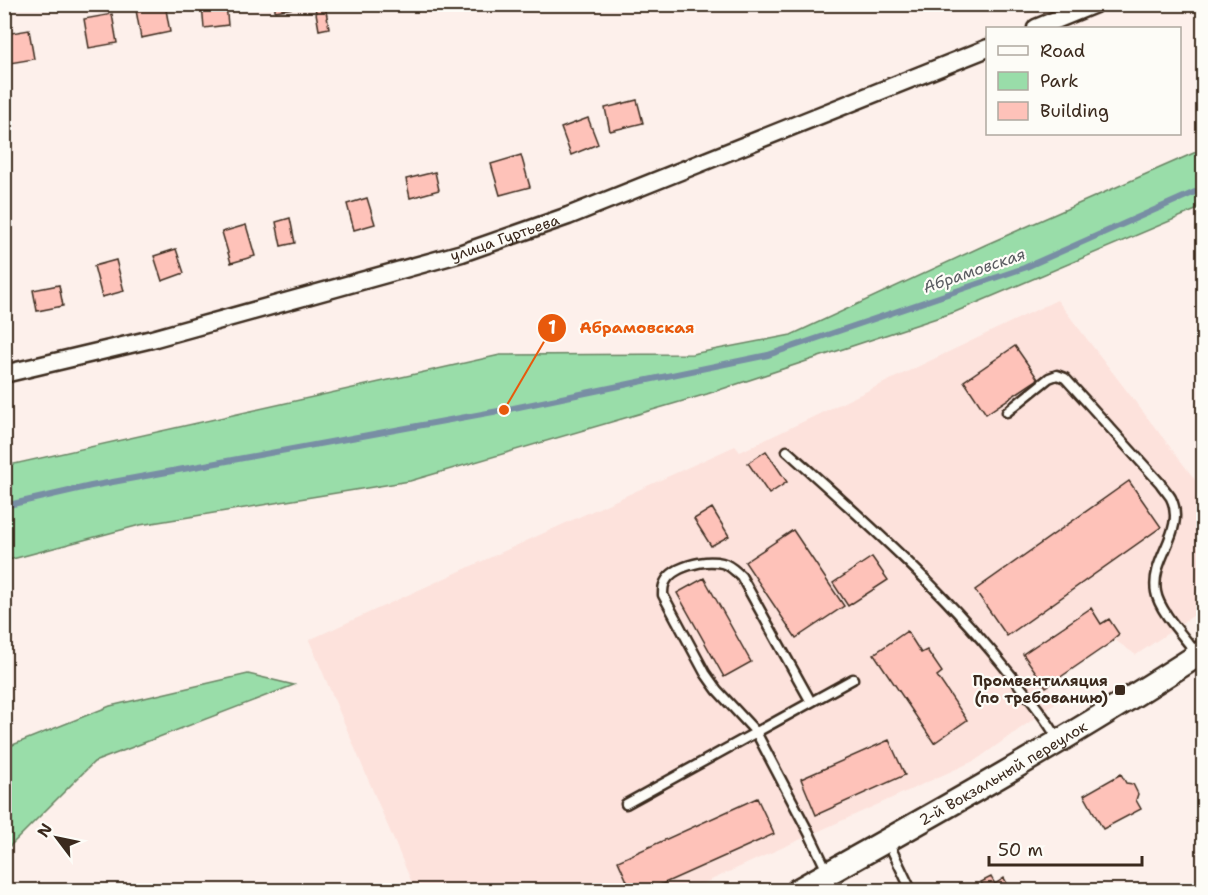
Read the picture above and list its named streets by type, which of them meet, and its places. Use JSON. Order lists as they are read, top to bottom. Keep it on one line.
{"streets":{"street":["улица Гуртьева","2-й Вокзальный переулок"]},"water":["Абрамовская"],"places":{"other":["Абрамовская"],"transit":["Промвентиляция (по требованию)"]},"legend":["Road","Park","Building"],"scale_bar":"50 m","north":"top left"}
